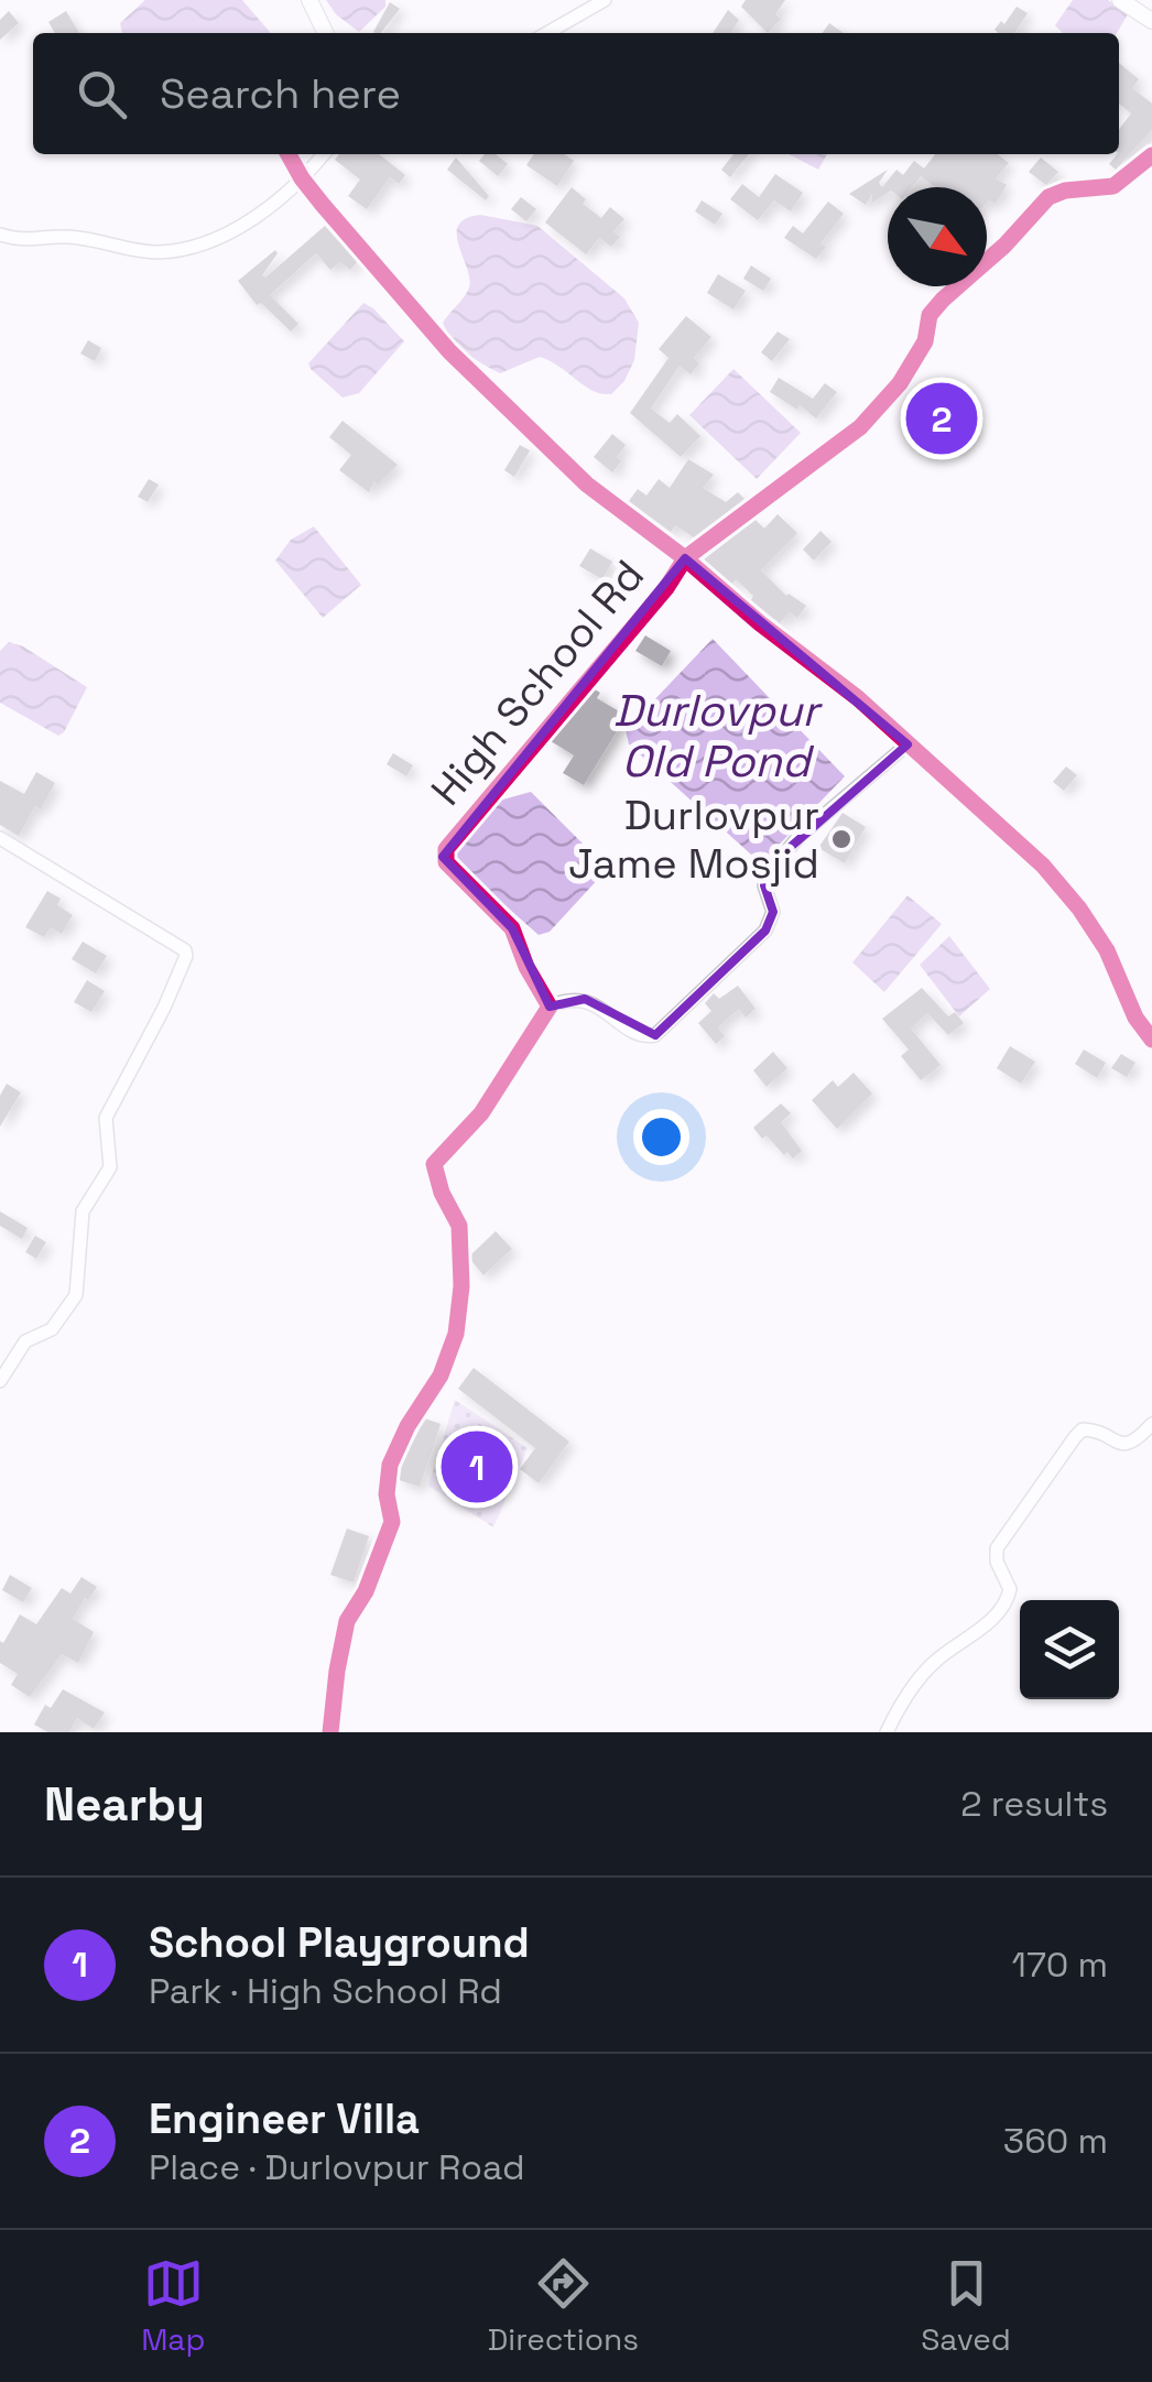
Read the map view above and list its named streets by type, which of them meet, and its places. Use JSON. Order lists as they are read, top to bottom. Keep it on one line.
{"streets":{"street":["High School Rd"]},"water":["Durlovpur Old Pond"],"places":["Durlovpur Jame Mosjid"],"north":"bottom right","page":{"search":"Search here","pins":["2","1"],"heading":["Nearby","2 results"],"list":[{"mark":"1","name":"School Playground","note":"Park · High School Rd","value":"170 m"},{"mark":"2","name":"Engineer Villa","note":"Place · Durlovpur Road","value":"360 m"}],"nav":["Map","Directions","Saved"]}}
